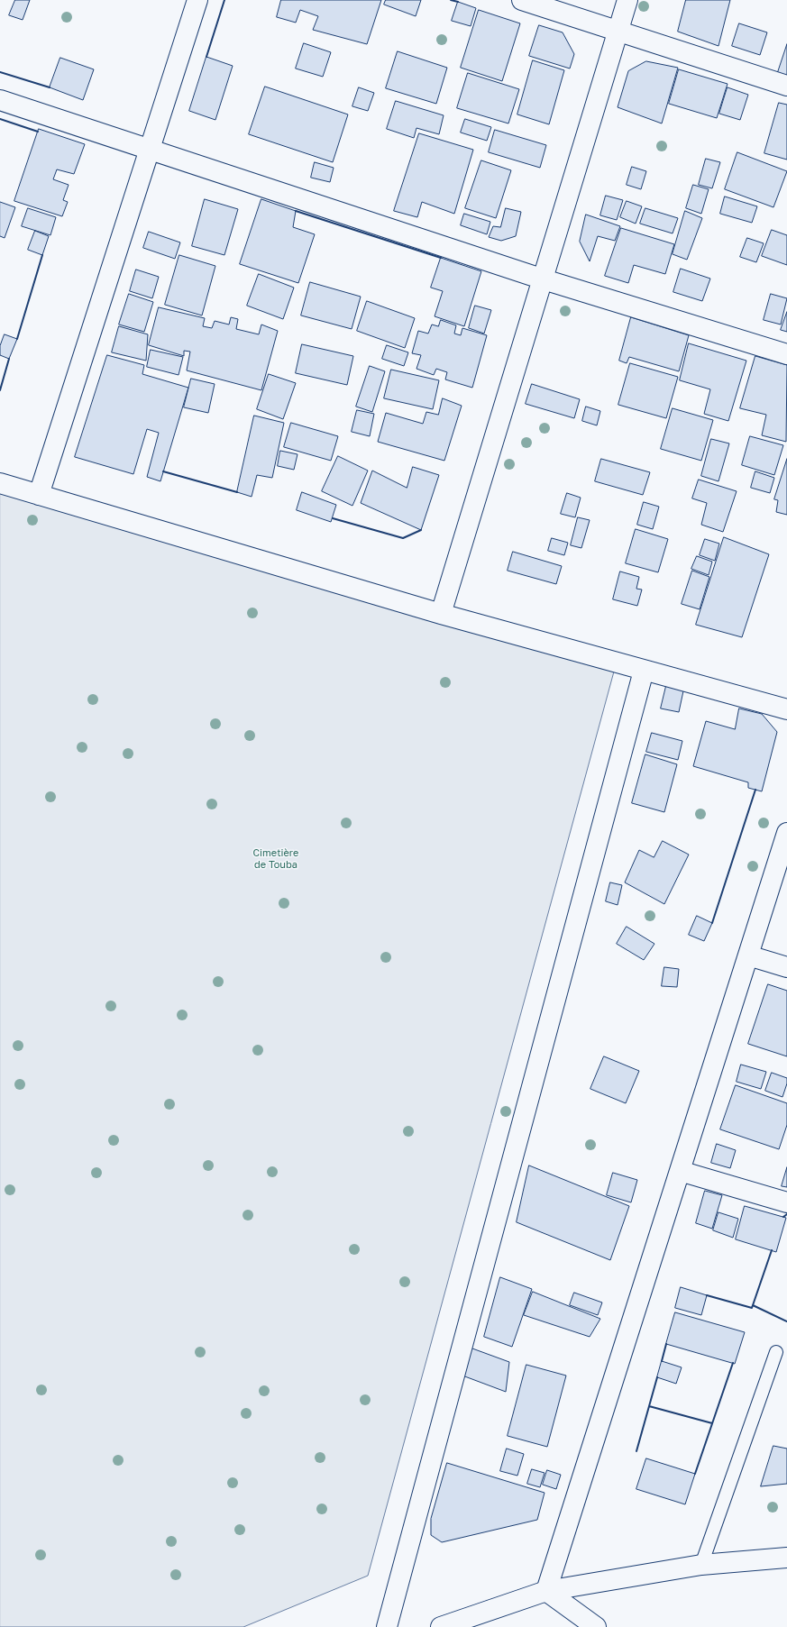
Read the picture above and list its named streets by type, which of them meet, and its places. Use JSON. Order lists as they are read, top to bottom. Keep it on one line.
{"parks":["Cimetière de Touba"]}
